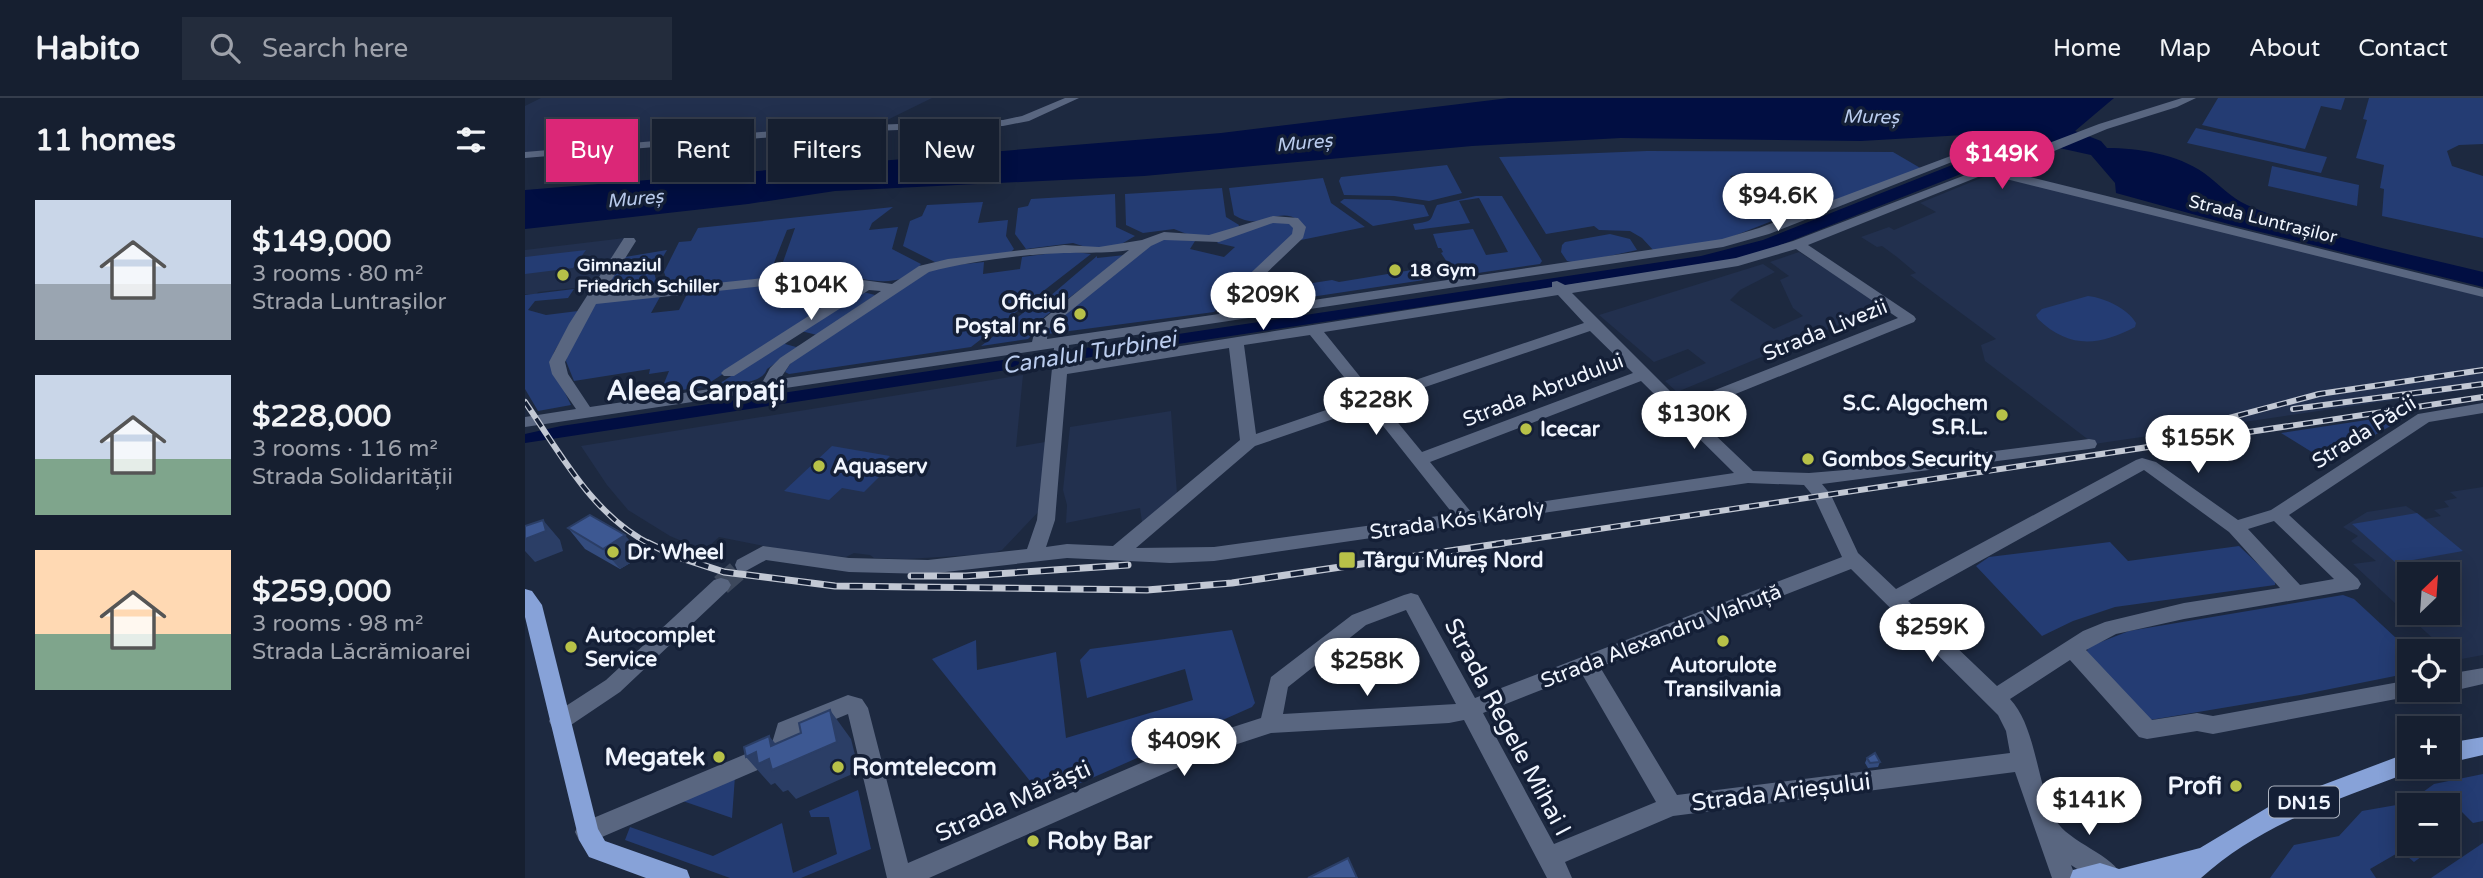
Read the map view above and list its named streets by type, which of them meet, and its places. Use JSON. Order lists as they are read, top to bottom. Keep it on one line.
{"streets":{"main road":["DN15"],"street":["Strada Luntrașilor","Strada Livezii","Strada Abrudului","Strada Păcii","Strada Kós Károly","Strada Alexandru Vlahuță","Strada Regele Mihai I","Strada Arieșului","Strada Mărăști"]},"crossings":[["Strada Alexandru Vlahuță","Strada Regele Mihai I"],["Strada Alexandru Vlahuță","Strada Mărăști"],["Strada Regele Mihai I","Strada Arieșului"],["Strada Regele Mihai I","Strada Mărăști"]],"districts":["Aleea Carpați"],"water":["Mureș","Canalul Turbinei"],"places":{"other":["18 Gym","Gimnaziul Friedrich Schiller","Oficiul Poștal nr. 6","S.C. Algochem S.R.L.","Icecar","Gombos Security","Aquaserv","Dr. Wheel","Autorulote Transilvania","Autocomplet Service","Megatek","Romtelecom","Profi","Roby Bar"],"transit":["Târgu Mureș Nord"]},"north":"top right","page":{"header":"Habito","search":"Search here","nav":["Home","Map","About","Contact"],"heading":"11 homes","chip":["Buy","Rent","Filters","New"],"price":["$149K","$94.6K","$104K","$209K","$228K","$130K","$155K","$259K","$258K","$409K","$141K"],"list":[{"name":"$149,000","note":"3 rooms · 80 m² · Strada Luntrașilor"},{"name":"$228,000","note":"3 rooms · 116 m² · Strada Solidarității"},{"name":"$259,000","note":"3 rooms · 98 m² · Strada Lăcrămioarei"}],"map_buttons":["+","−"]}}
